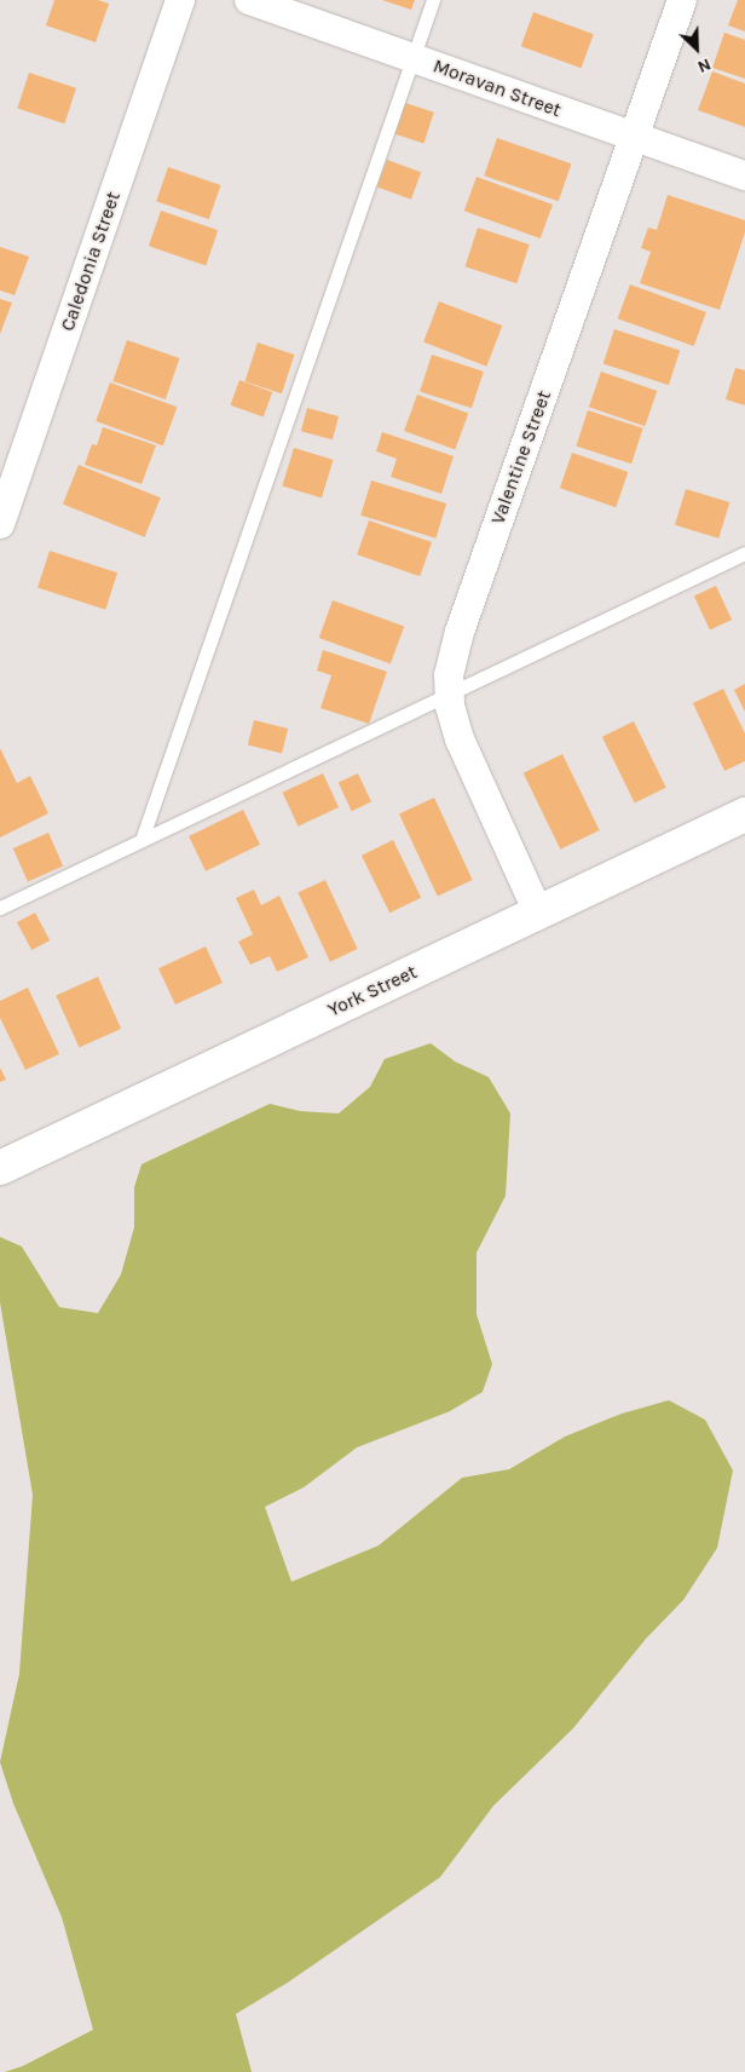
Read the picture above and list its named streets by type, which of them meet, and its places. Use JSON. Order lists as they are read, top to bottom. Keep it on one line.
{"streets":{"street":["Moravan Street","Caledonia Street","Valentine Street","York Street"]},"crossings":[["Moravan Street","Valentine Street"],["Valentine Street","York Street"]],"north":"bottom right"}
